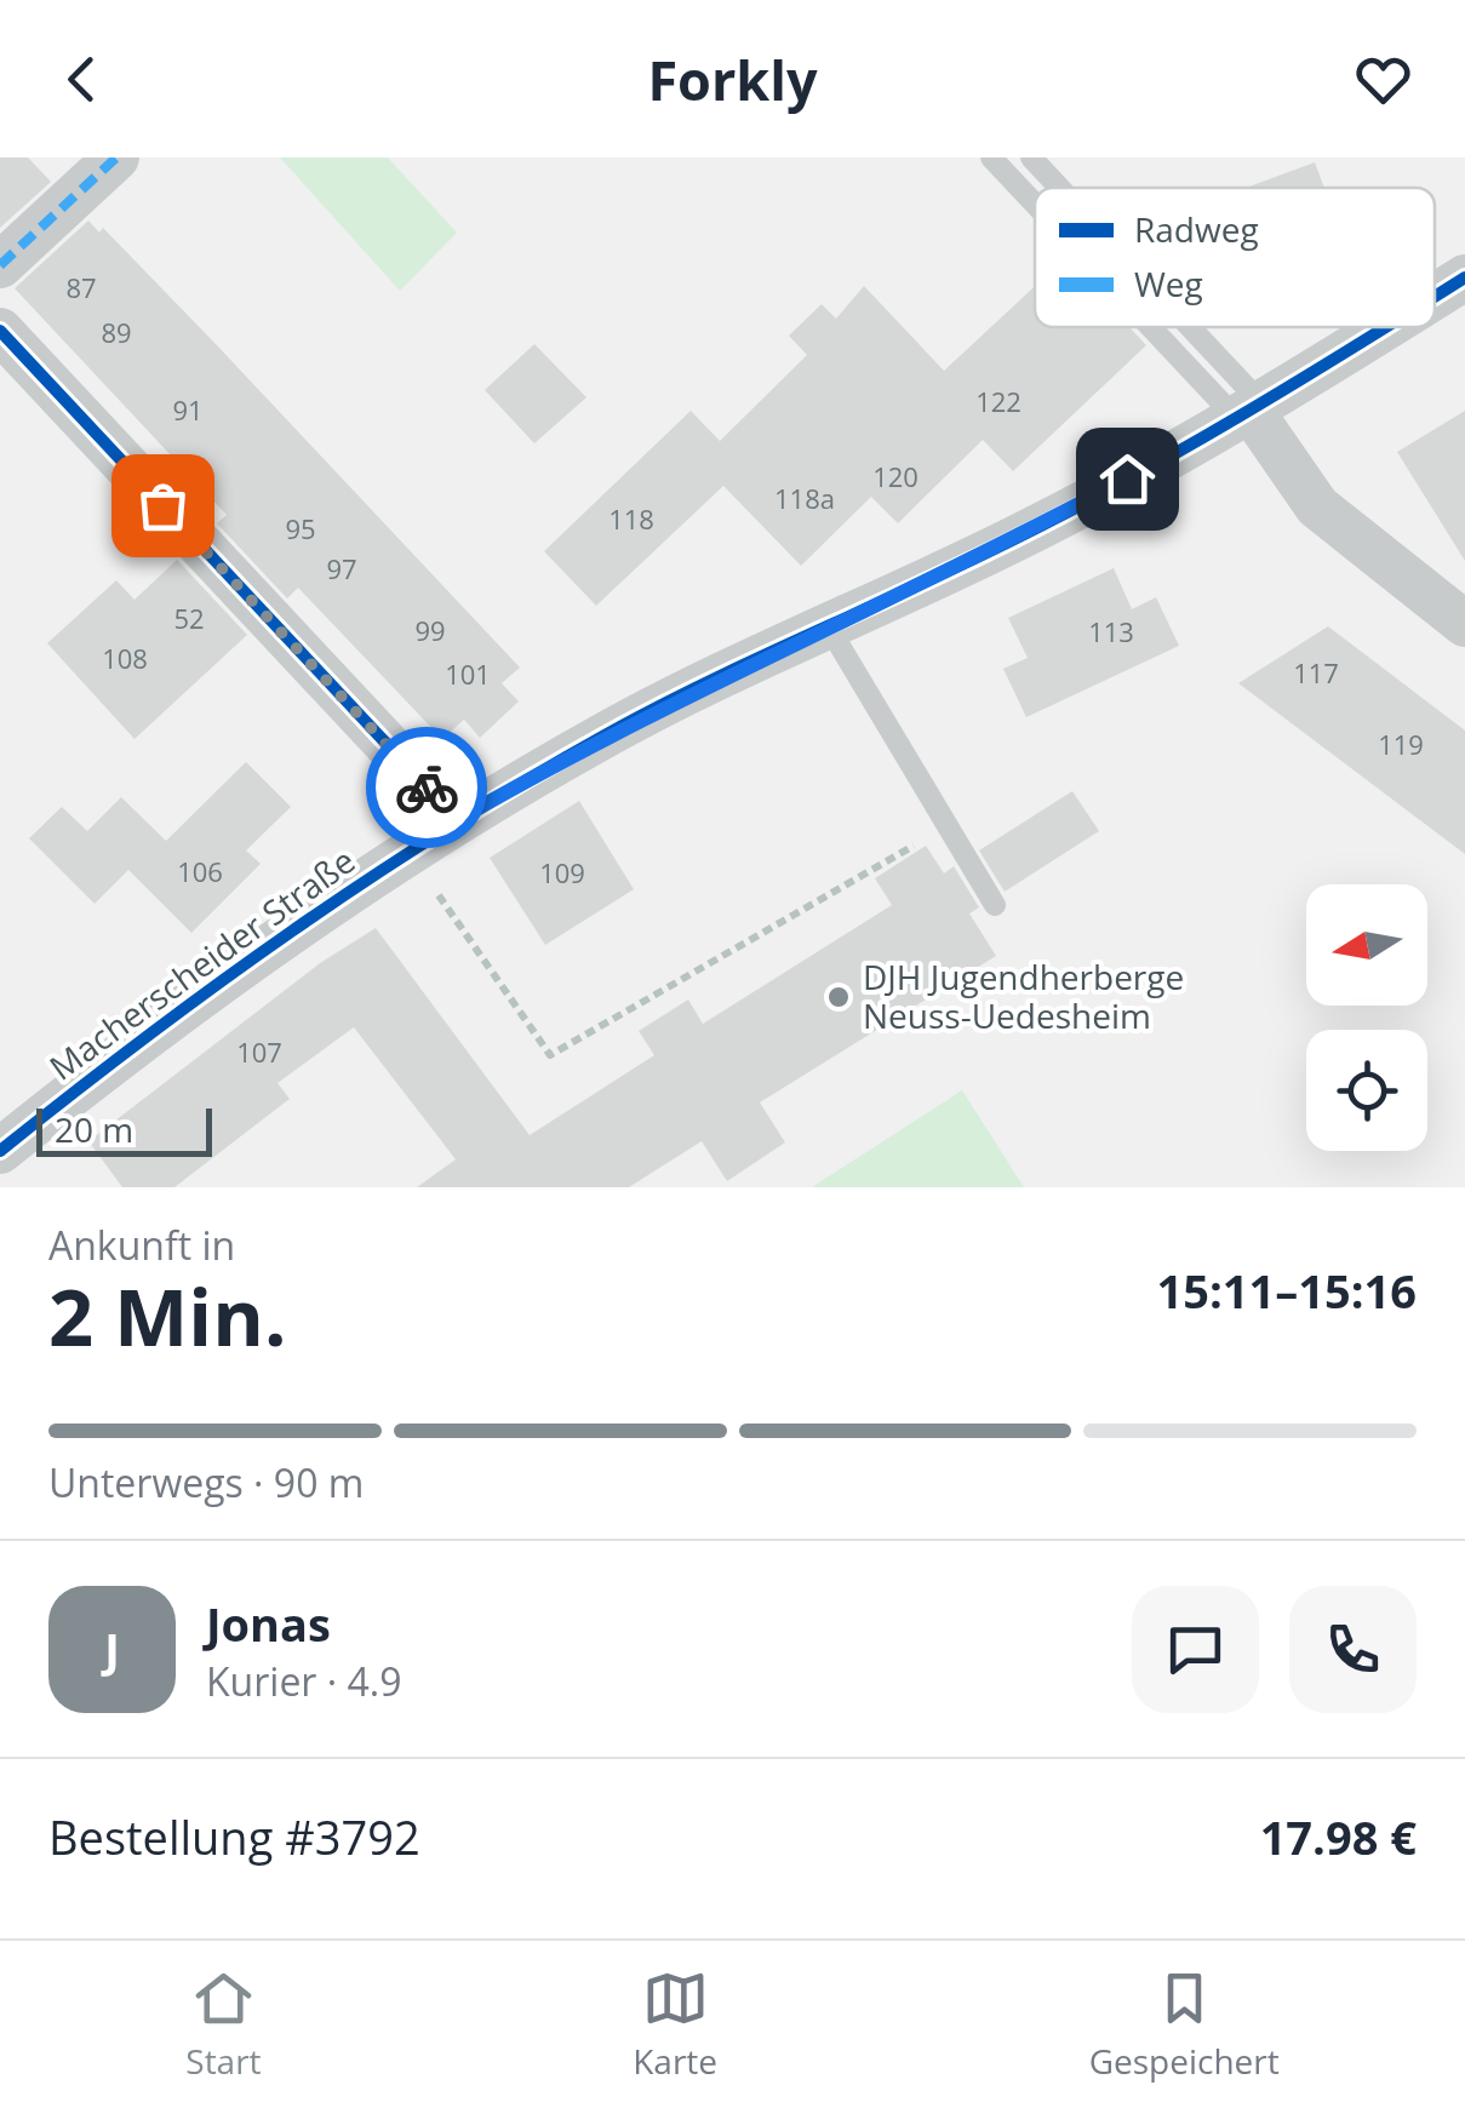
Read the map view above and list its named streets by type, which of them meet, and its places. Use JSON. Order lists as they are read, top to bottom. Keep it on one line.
{"streets":{"street":["Macherscheider Straße"]},"places":["DJH Jugendherberge Neuss-Uedesheim"],"house_numbers":["87","89","122","91","120","118a","118","95","97","52","99","113","108","117","101","119","106","109","107"],"legend":["Radweg","Weg"],"scale_bar":"20 m","north":"left","page":{"header":"Forkly","scale":"20 m","heading":["2 Min.","Ankunft in","15:11–15:16"],"panel":["Jonas","Kurier · 4.9","Bestellung #3792","17.98 €"],"bar":"Unterwegs · 90 m","round":"J","tabs":["Start","Karte","Gespeichert"]}}
